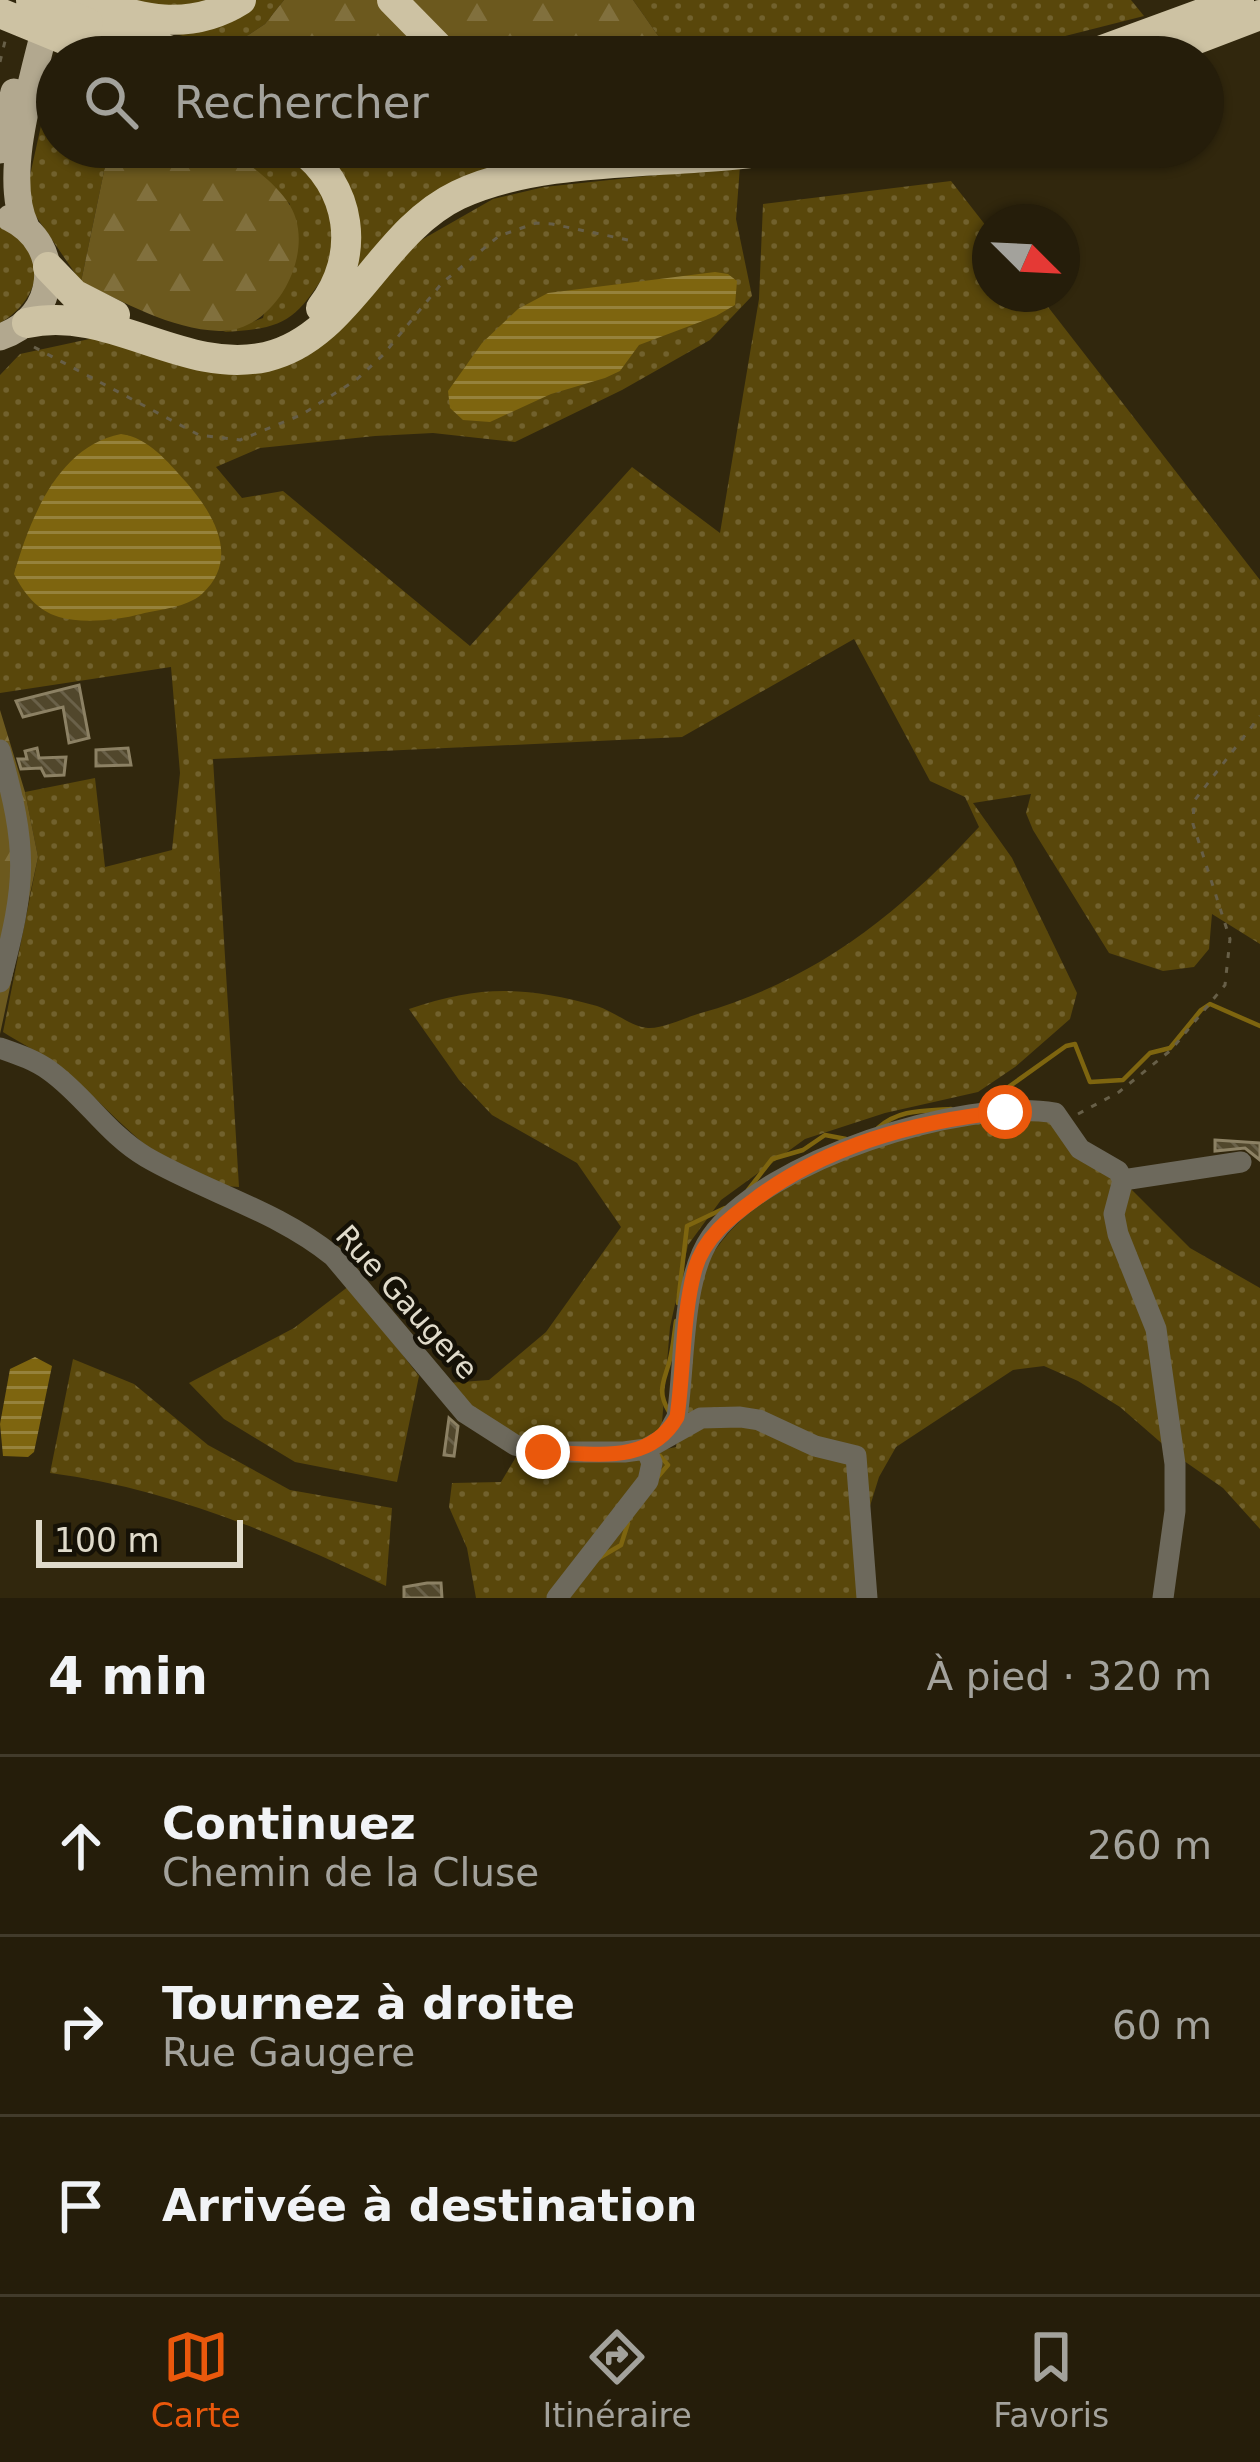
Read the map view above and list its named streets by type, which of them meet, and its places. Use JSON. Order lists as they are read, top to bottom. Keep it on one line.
{"streets":{"street":["Rue Gaugere"]},"scale_bar":"100 m","north":"bottom right","page":{"search":"Rechercher","scale":"100 m","heading":["4 min","À pied · 320 m"],"list":[["Continuez","Chemin de la Cluse","260 m"],["Tournez à droite","Rue Gaugere","60 m"],"Arrivée à destination"],"nav":["Carte","Itinéraire","Favoris"]}}
